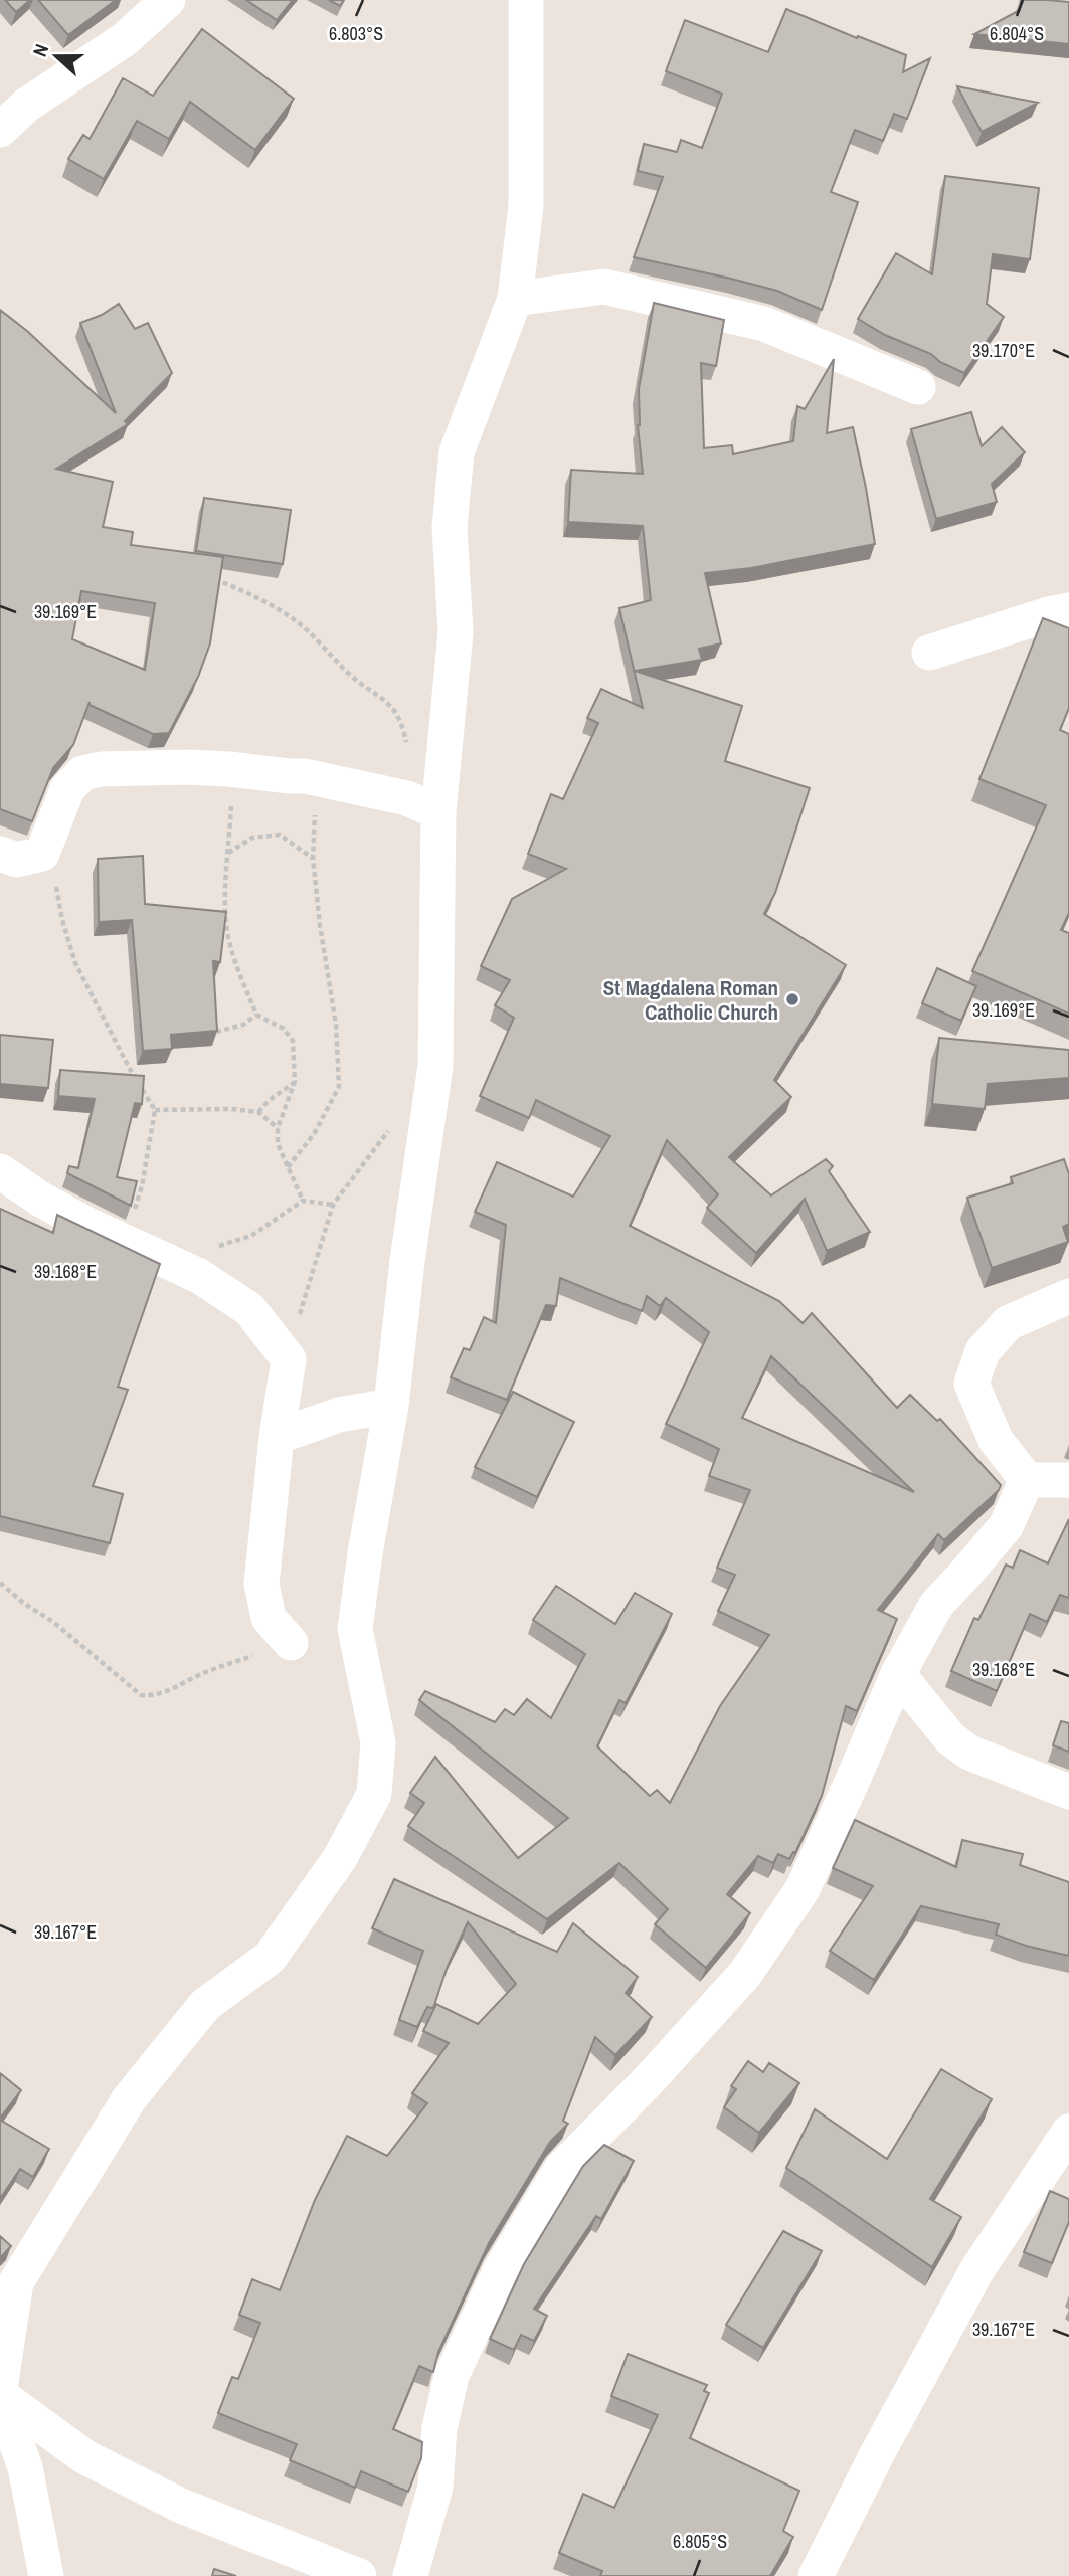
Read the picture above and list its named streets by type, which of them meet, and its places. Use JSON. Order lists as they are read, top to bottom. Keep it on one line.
{"places":["St Magdalena Roman Catholic Church"],"north":"left","coordinates":["6.803°S","6.804°S","39.170°E","39.169°E","39.168°E","39.167°E","6.805°S"]}
